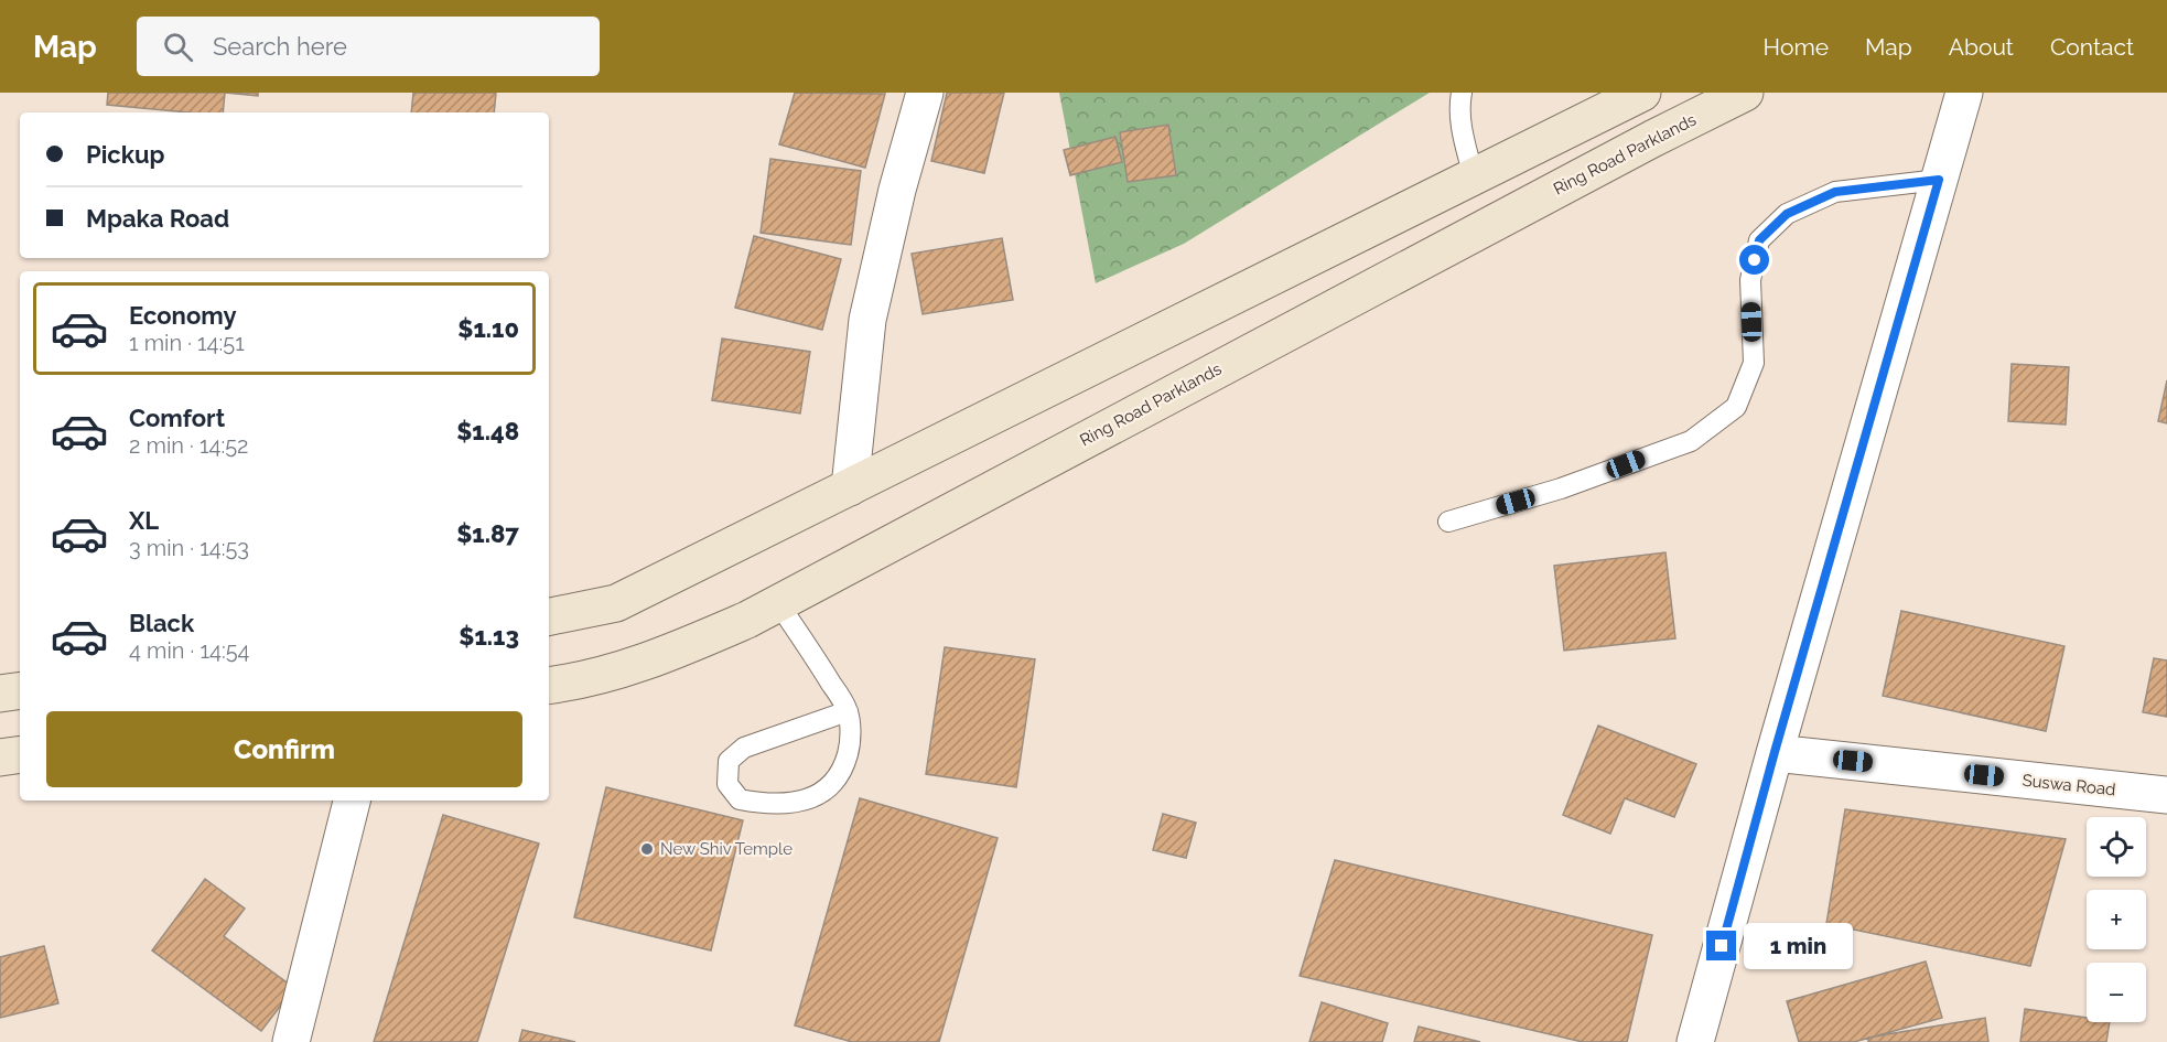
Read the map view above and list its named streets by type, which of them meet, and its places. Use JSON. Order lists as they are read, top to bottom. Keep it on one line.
{"streets":{"street":["Ring Road Parklands","Suswa Road"]},"places":["New Shiv Temple"],"page":{"header":"Map","search":"Search here","nav":["Home","Map","About","Contact"],"banner":["Pickup","Mpaka Road"],"list":[{"name":"Economy","note":"1 min · 14:51","value":"$1.10"},{"name":"Comfort","note":"2 min · 14:52","value":"$1.48"},{"name":"XL","note":"3 min · 14:53","value":"$1.87"},{"name":"Black","note":"4 min · 14:54","value":"$1.13"}],"buttons":"Confirm","map_buttons":["+","−"],"bubble":"1 min"}}
